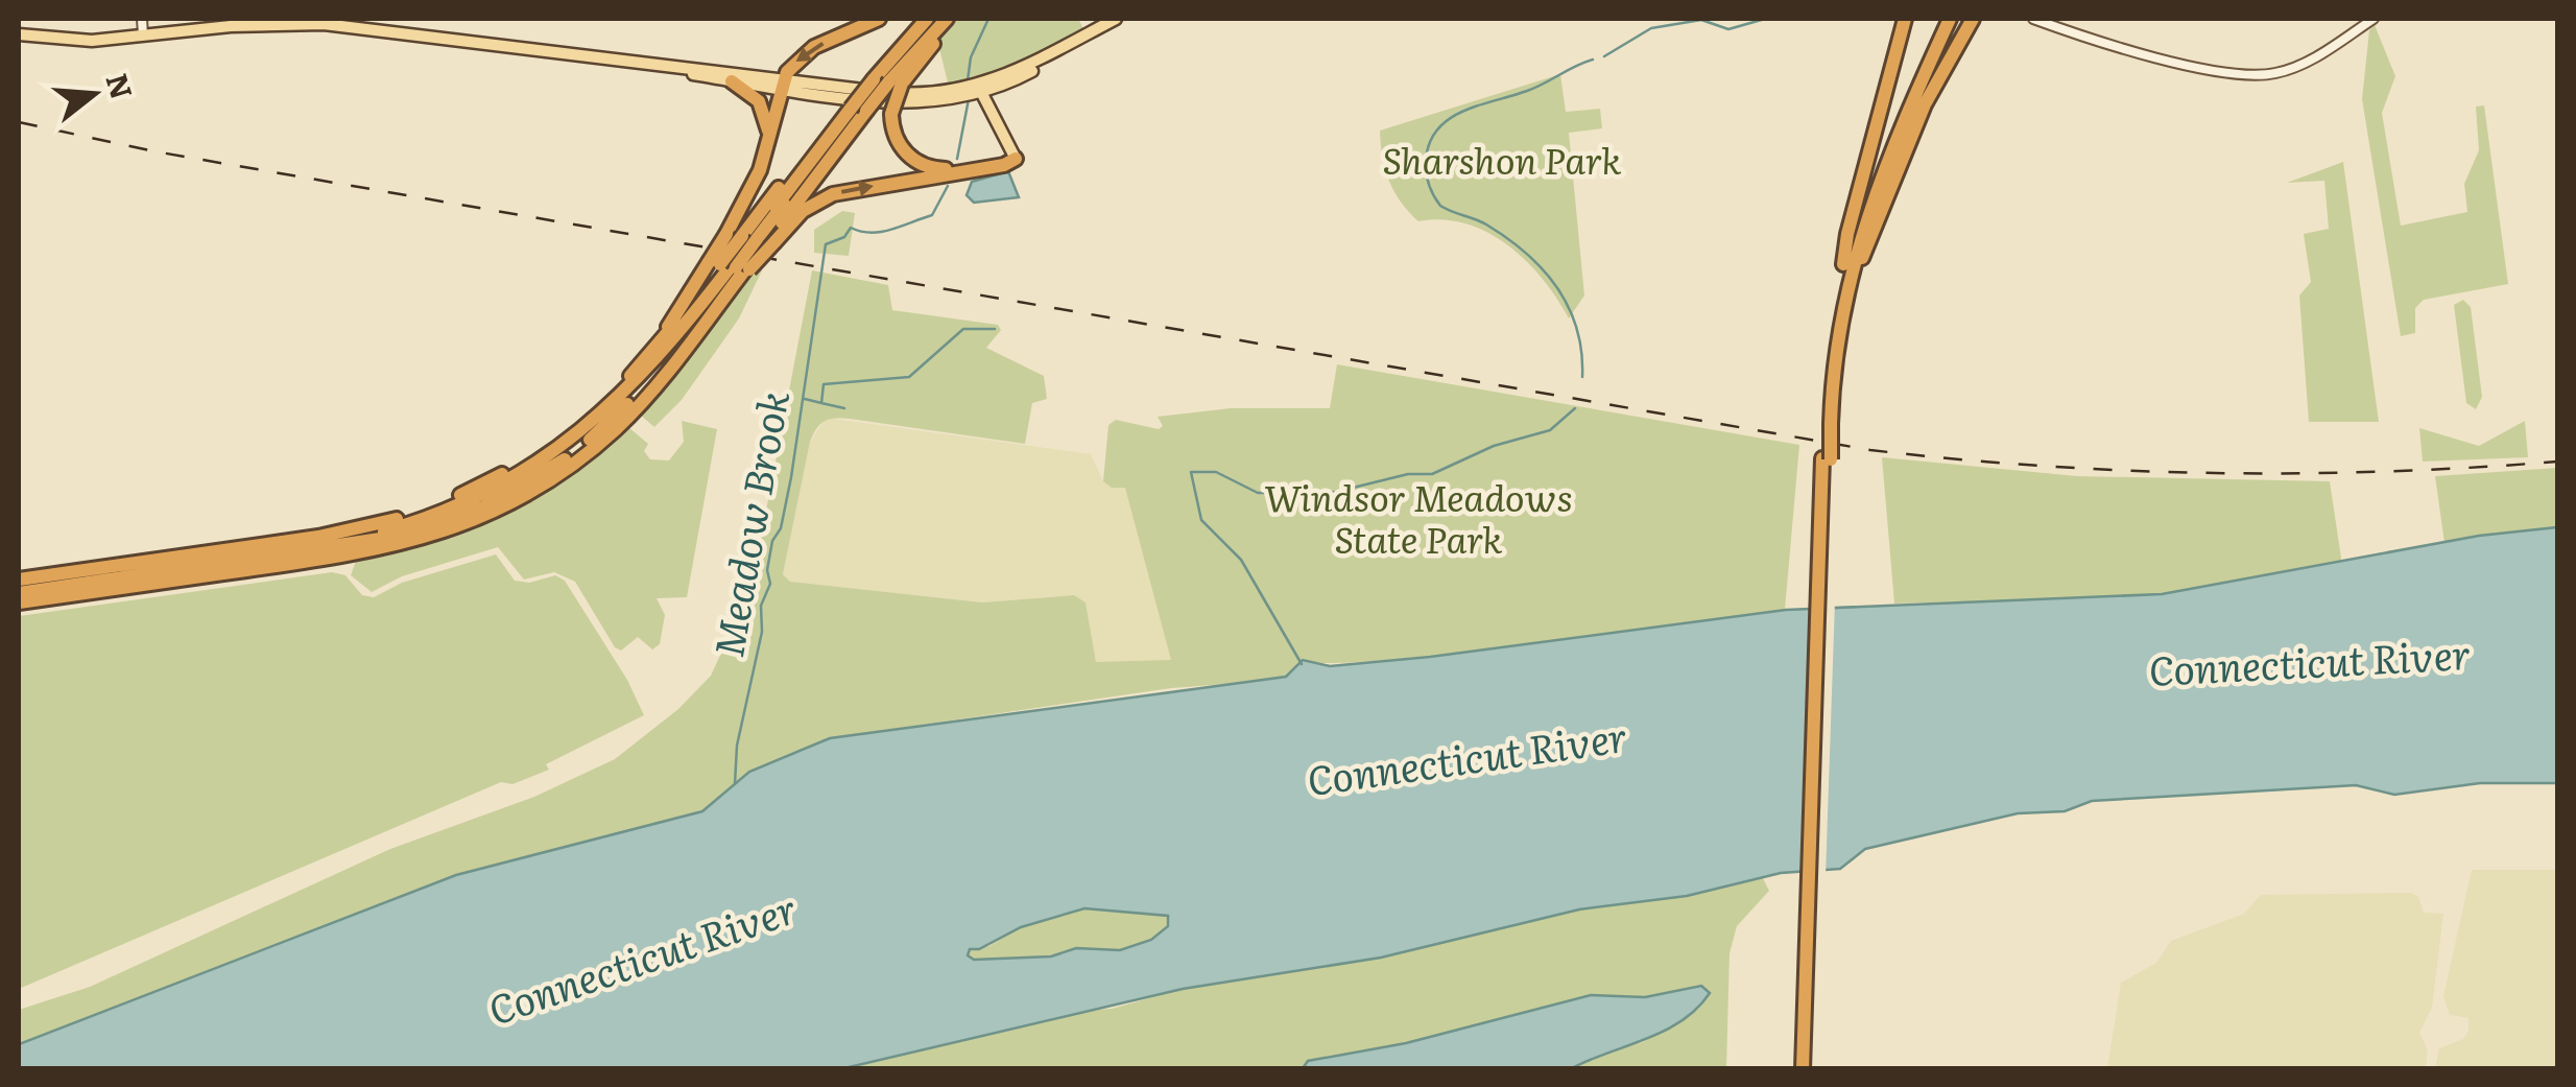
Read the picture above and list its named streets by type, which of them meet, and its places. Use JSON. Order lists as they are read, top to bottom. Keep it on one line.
{"water":["Meadow Brook","Connecticut River"],"parks":["Sharshon Park","Windsor Meadows State Park"],"north":"right"}
